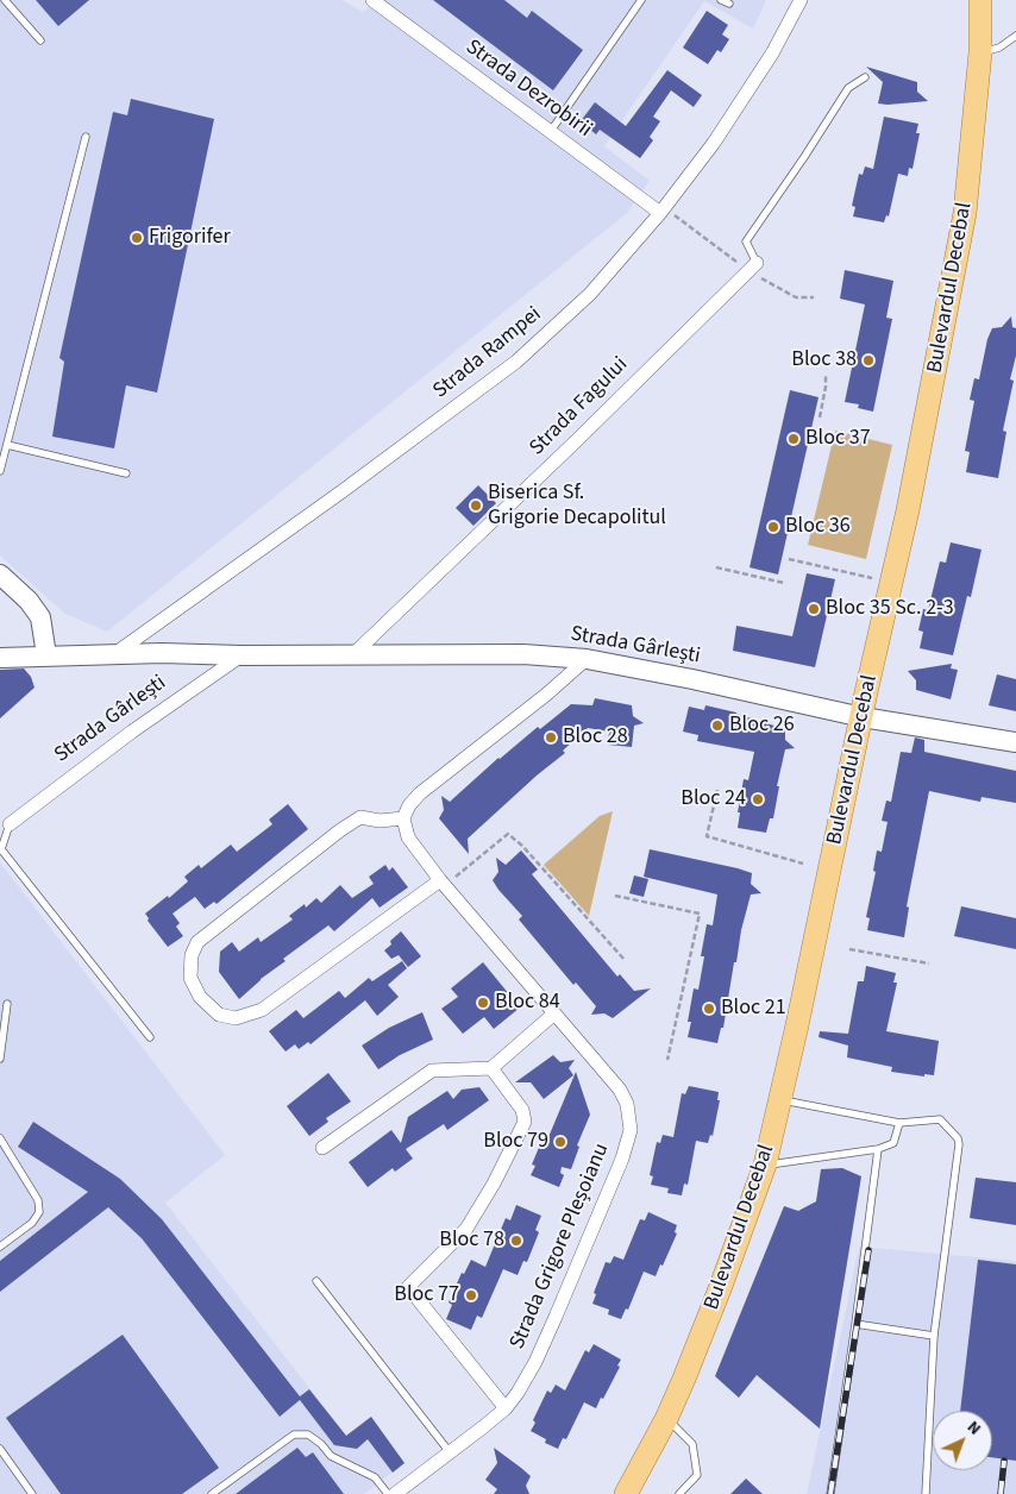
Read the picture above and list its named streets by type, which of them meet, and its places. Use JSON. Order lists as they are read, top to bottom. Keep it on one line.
{"streets":{"main road":["Bulevardul Decebal"],"street":["Strada Dezrobirii","Strada Rampei","Strada Fagului","Strada Gârlești","Strada Grigore Pleșoianu"]},"crossings":[["Strada Dezrobirii","Strada Rampei"],["Bulevardul Decebal","Strada Gârlești"],["Strada Rampei","Strada Gârlești"],["Strada Fagului","Strada Gârlești"]],"places":["Frigorifer","Bloc 38","Bloc 37","Biserica Sf. Grigorie Decapolitul","Bloc 36","Bloc 35 Sc. 2-3","Bloc 26","Bloc 28","Bloc 24","Bloc 84","Bloc 21","Bloc 79","Bloc 78","Bloc 77"],"north":"top right"}
